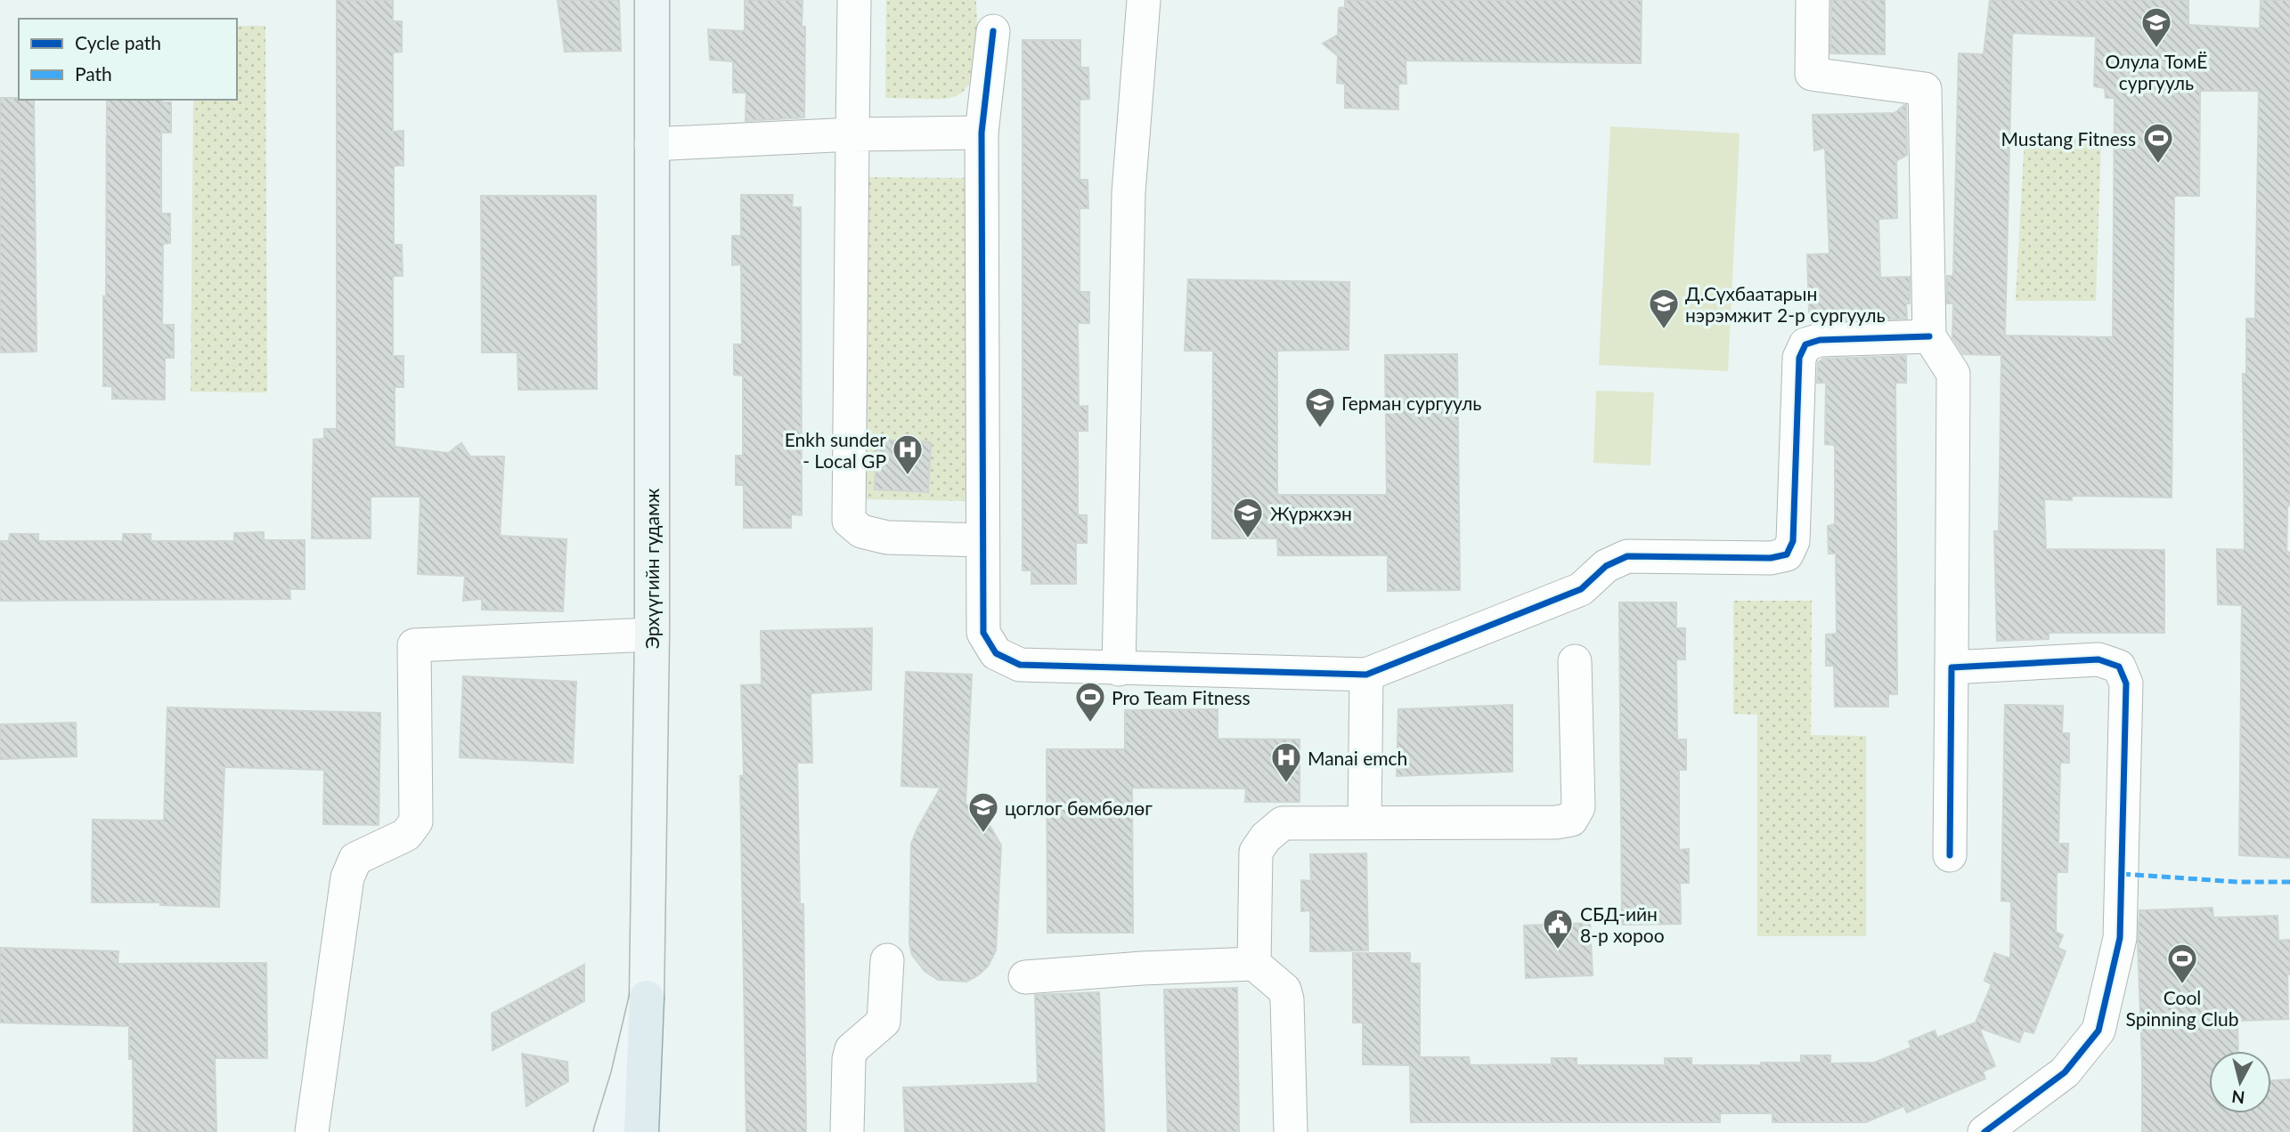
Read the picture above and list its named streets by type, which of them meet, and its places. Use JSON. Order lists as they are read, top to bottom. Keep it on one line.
{"streets":{"main road":["Эрхүүгийн гудамж"]},"places":{"school or university":["Олула ТомЁ сургууль","Д.Сүхбаатарын нэрэмжит 2-р сургууль","Герман сургууль","Жүржхэн","цоглог бөмбөлөг"],"sports":["Mustang Fitness","Pro Team Fitness","Cool Spinning Club"],"hospital":["Enkh sunder - Local GP","Manai emch"],"public building":["СБД-ийн 8-р хороо"]},"legend":["Cycle path","Path"],"north":"bottom"}
